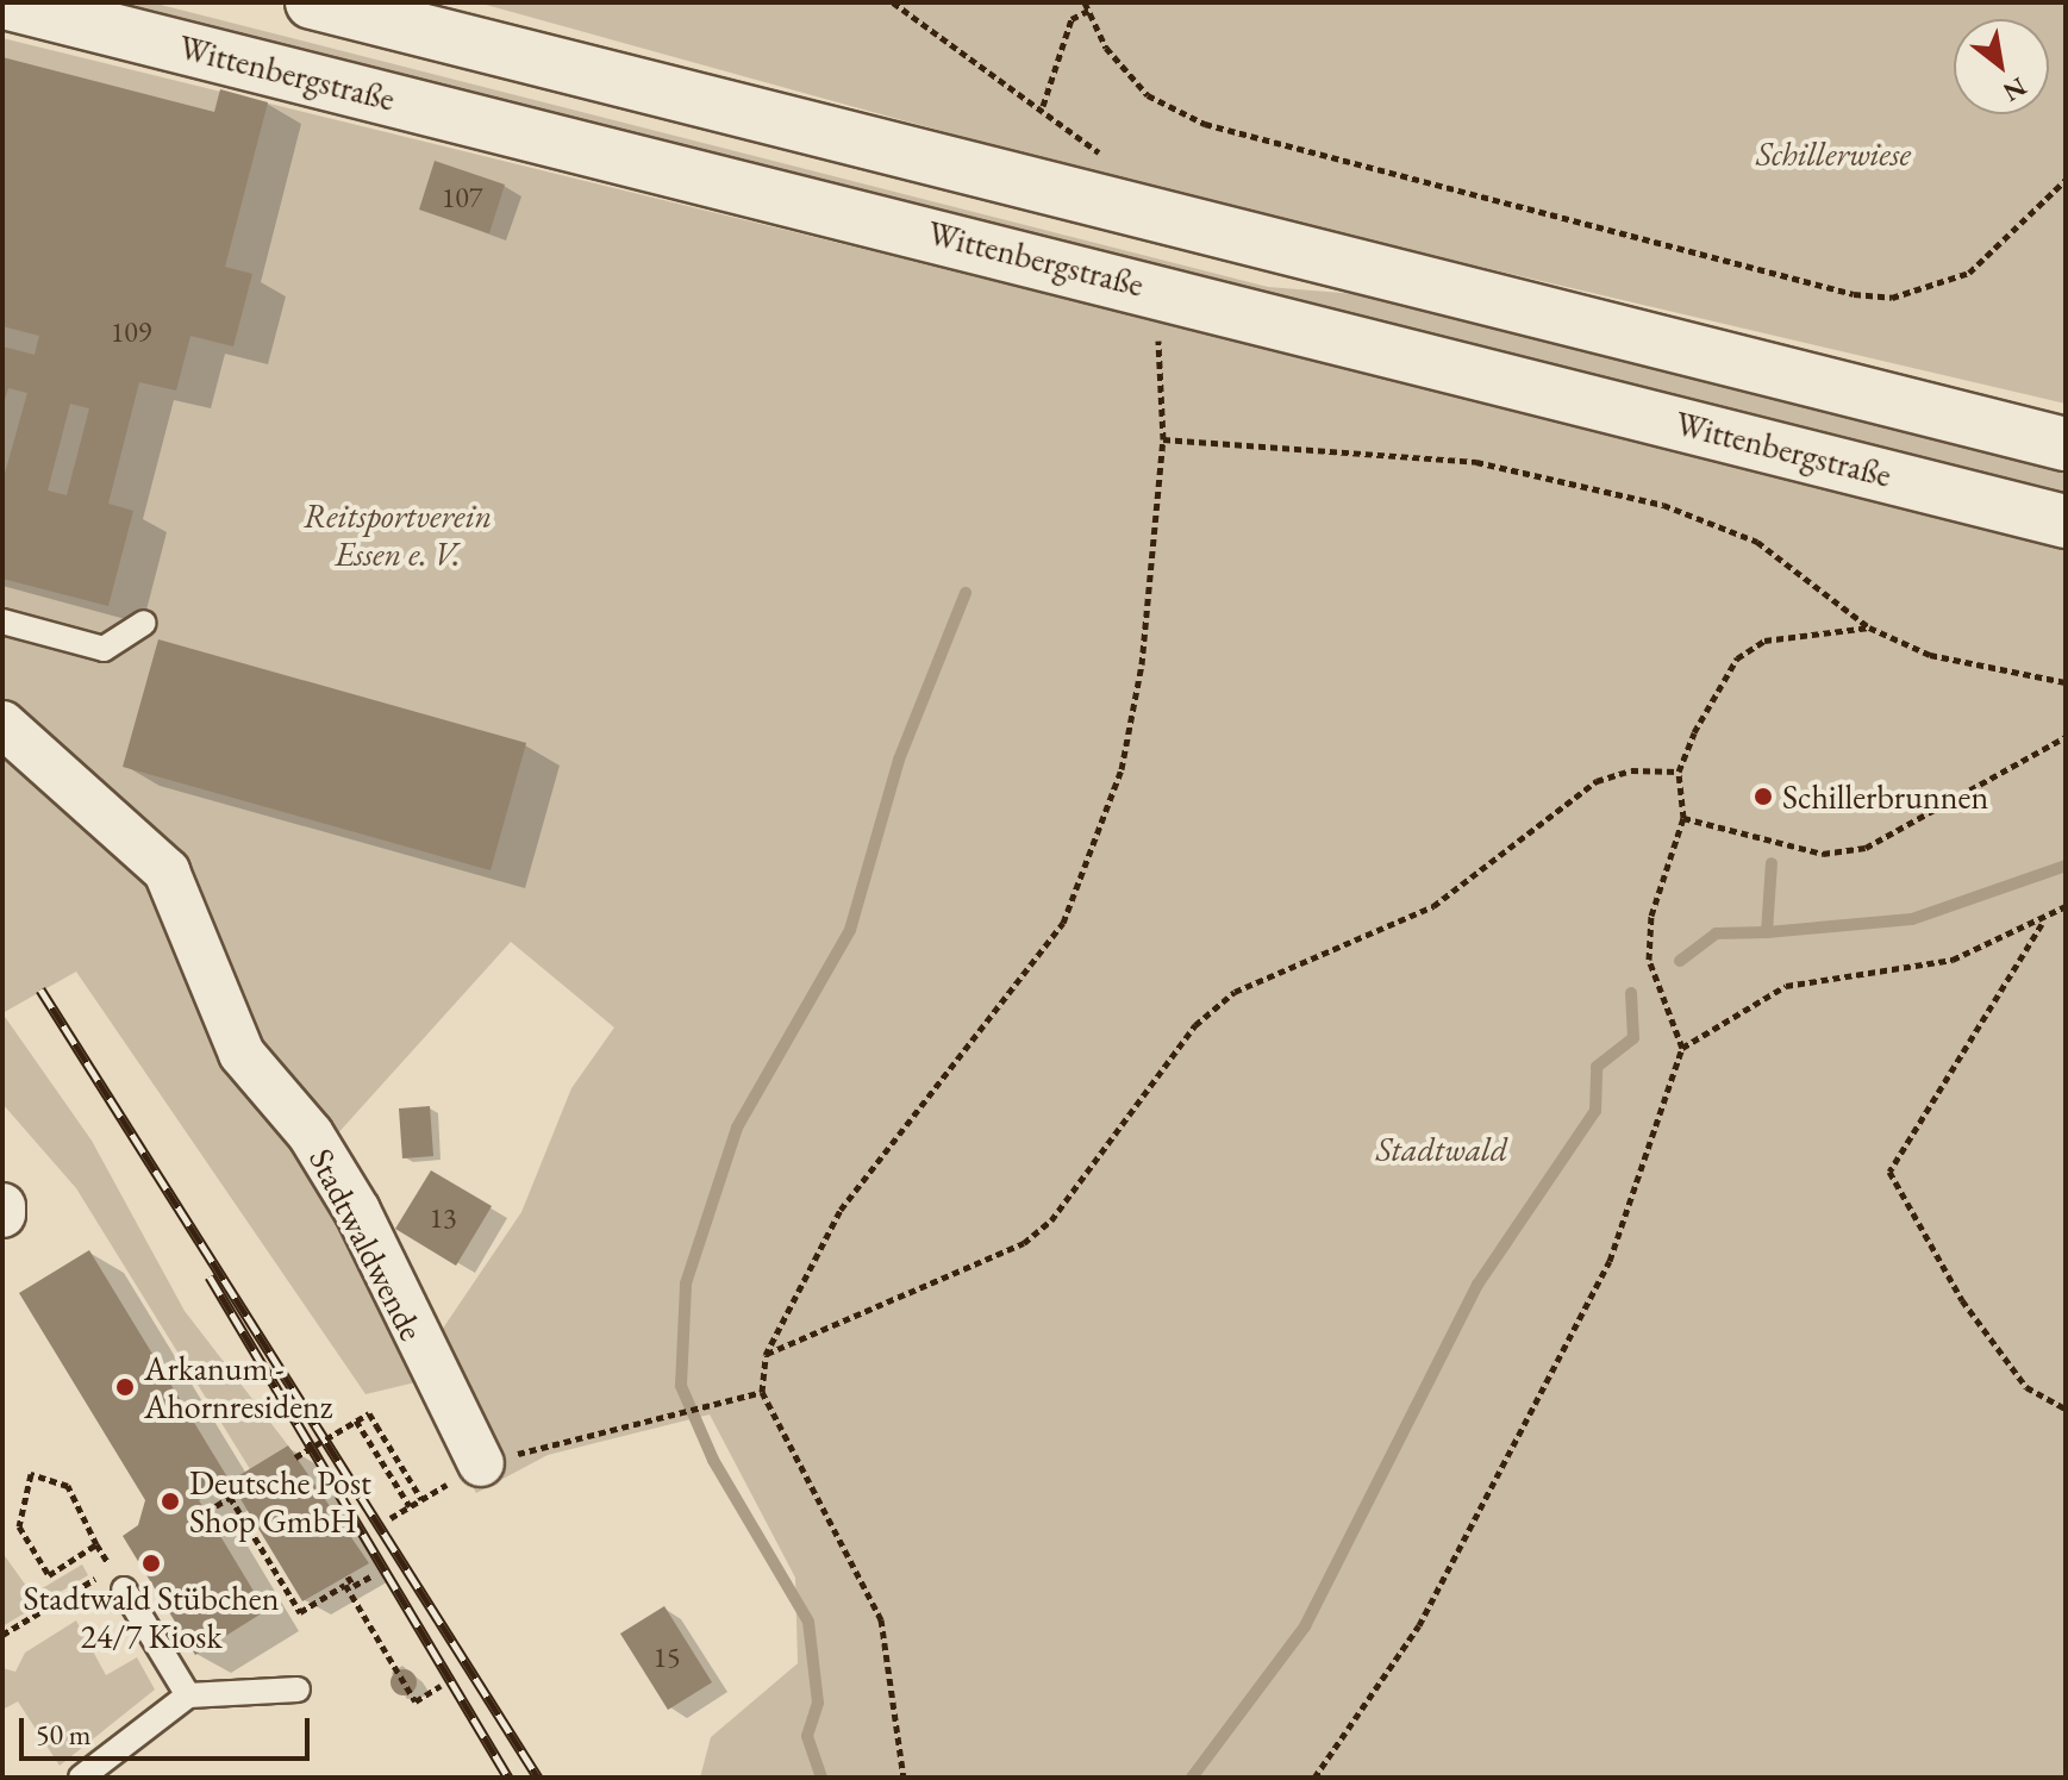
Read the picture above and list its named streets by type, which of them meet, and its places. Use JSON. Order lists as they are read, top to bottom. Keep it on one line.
{"streets":{"main road":["Wittenbergstraße"],"street":["Stadtwaldwende"]},"parks":["Schillerwiese","Reitsportverein Essen e. V.","Stadtwald"],"places":["Schillerbrunnen","Arkanum - Ahornresidenz","Deutsche Post Shop GmbH","Stadtwald Stübchen 24/7 Kiosk"],"house_numbers":["107","109","13","15"],"scale_bar":"50 m","north":"bottom right"}
